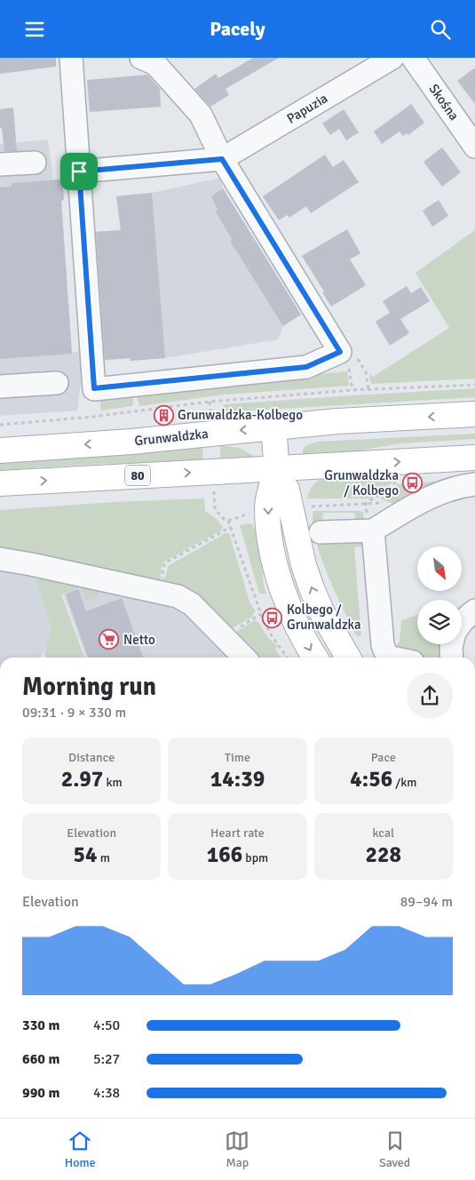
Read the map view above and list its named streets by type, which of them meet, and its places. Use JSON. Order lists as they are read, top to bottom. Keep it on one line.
{"streets":{"main road":["Grunwaldzka","80"],"street":["Skośna","Papuzia"]},"places":{"building":["Grunwaldzka-Kolbego"],"bus stop":["Grunwaldzka / Kolbego","Kolbego / Grunwaldzka"],"supermarket":["Netto"]},"north":"bottom right","page":{"header":"Pacely","heading":["Morning run","09:31 · 9 × 330 m"],"stats":[["Distance","2.97 km"],["Time","14:39"],["Pace","4:56 /km"],["Elevation","54 m"],["Heart rate","166 bpm"],["kcal","228"]],"chart":["Elevation","89–94 m"],"list":[{"name":"330 m","note":"4:50"},{"name":"660 m","note":"5:27"},{"name":"990 m","note":"4:38"}],"tabs":["Home","Map","Saved"]}}
